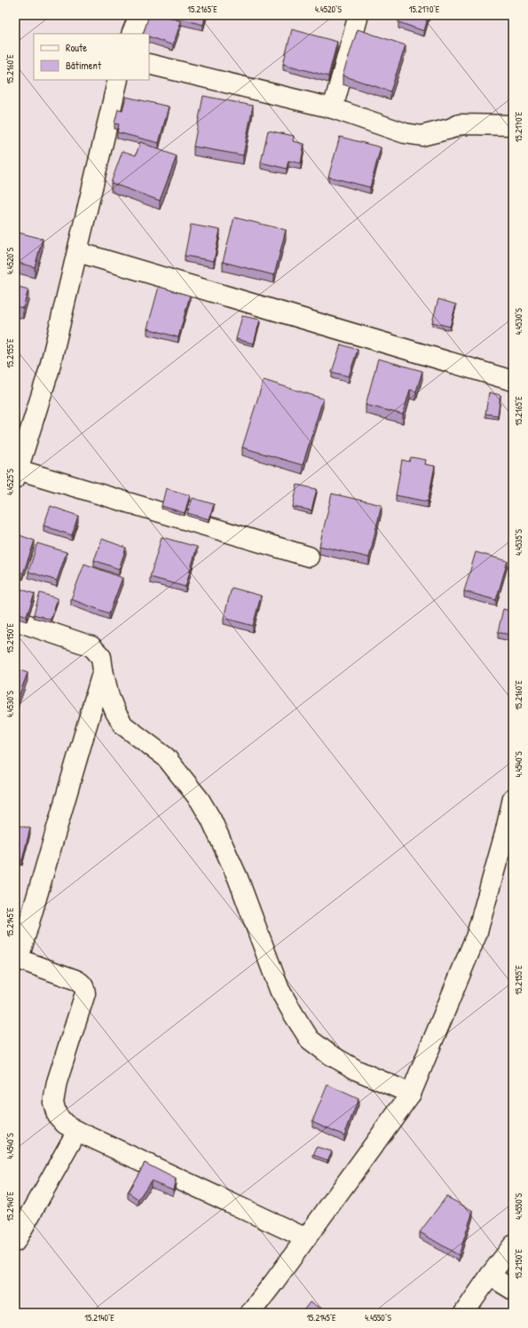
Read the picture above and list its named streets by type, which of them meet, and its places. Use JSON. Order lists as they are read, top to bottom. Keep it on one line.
{"legend":["Route","Bâtiment"],"coordinates":["15.2165°E","4.4520°S","15.2170°E","15.2160°E","4.4530°S","15.2155°E","4.4525°S","4.4535°S","15.2150°E","4.4540°S","15.2145°E","15.2140°E","4.4550°S"]}
